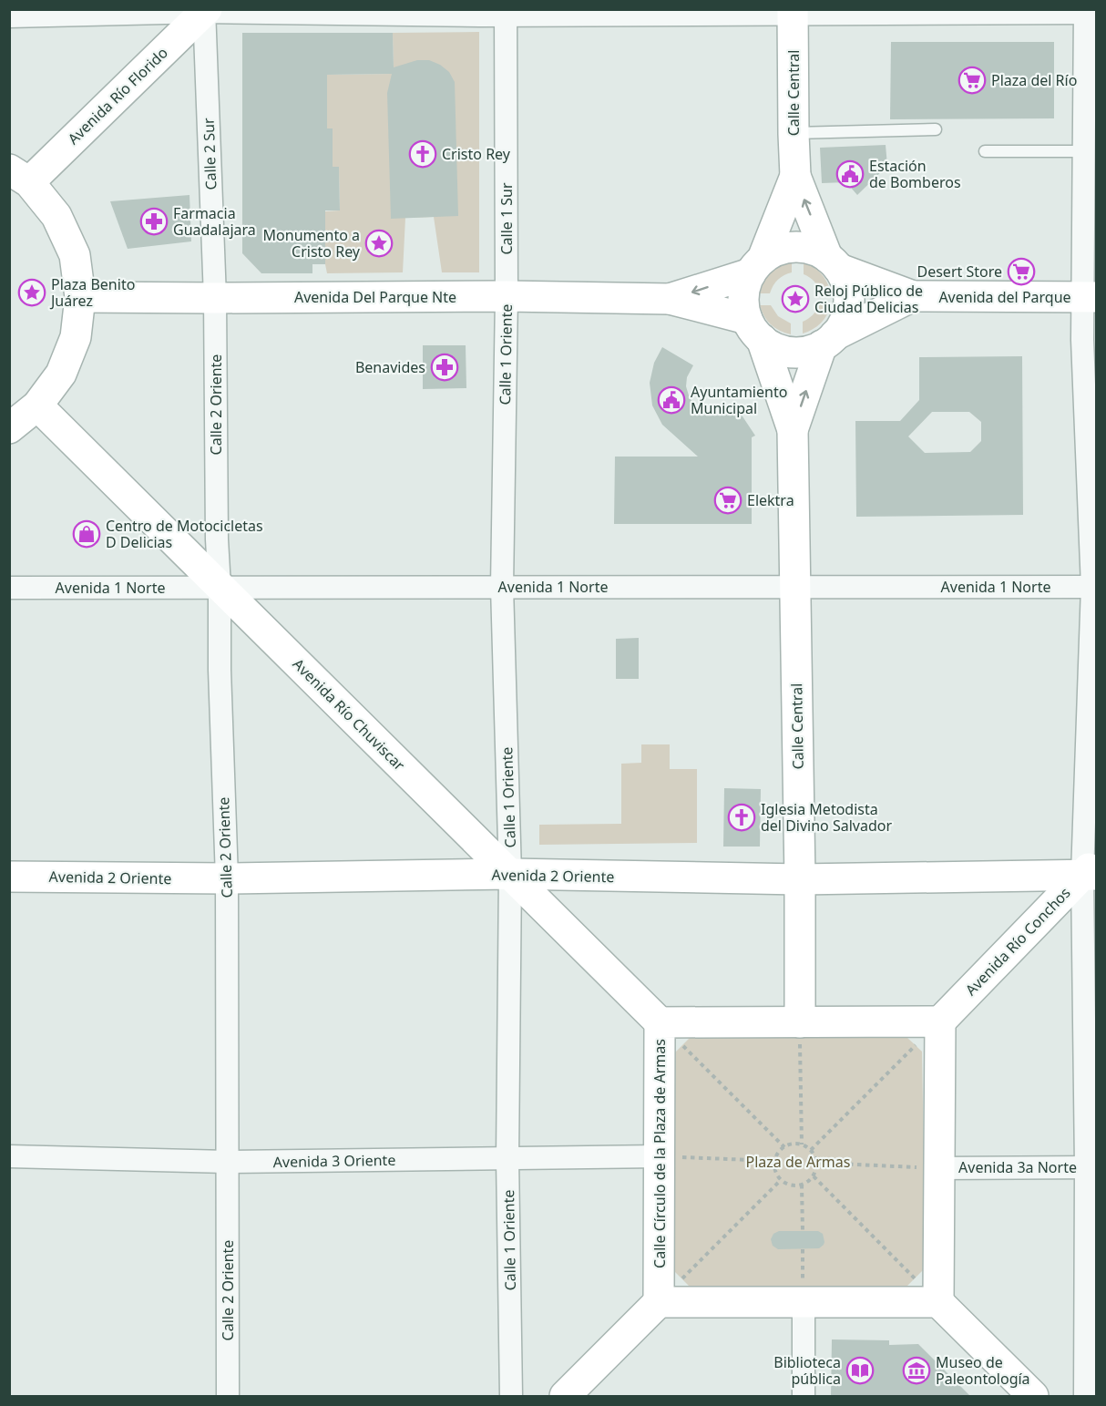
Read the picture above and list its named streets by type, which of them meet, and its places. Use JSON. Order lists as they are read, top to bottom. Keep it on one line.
{"streets":{"main road":["Calle Central","Avenida Río Florido","Avenida Del Parque Nte","Avenida del Parque","Avenida Río Chuviscar","Avenida 2 Oriente","Avenida Río Conchos","Calle Círculo de la Plaza de Armas"],"street":["Calle 2 Sur","Calle 1 Sur","Calle 1 Oriente","Calle 2 Oriente","Avenida 1 Norte","Avenida 3 Oriente","Avenida 3a Norte"]},"crossings":[["Calle Central","Avenida 1 Norte"],["Calle Central","Avenida 2 Oriente"],["Calle Central","Calle Círculo de la Plaza de Armas"],["Avenida Río Florido","Calle 2 Sur"],["Calle 2 Sur","Avenida Del Parque Nte"],["Calle 2 Sur","Calle 2 Oriente"],["Calle 1 Sur","Avenida Del Parque Nte"],["Calle 1 Sur","Calle 1 Oriente"],["Avenida Del Parque Nte","Calle 1 Oriente"],["Avenida Del Parque Nte","Calle 2 Oriente"],["Calle 1 Oriente","Avenida 1 Norte"],["Calle 1 Oriente","Avenida Río Chuviscar"],["Calle 1 Oriente","Avenida 2 Oriente"],["Calle 1 Oriente","Avenida 3 Oriente"],["Calle 2 Oriente","Avenida 1 Norte"],["Calle 2 Oriente","Avenida Río Chuviscar"],["Calle 2 Oriente","Avenida 2 Oriente"],["Calle 2 Oriente","Avenida 3 Oriente"],["Avenida 1 Norte","Avenida Río Chuviscar"],["Avenida Río Chuviscar","Avenida 2 Oriente"],["Avenida Río Chuviscar","Calle Círculo de la Plaza de Armas"],["Avenida 2 Oriente","Avenida Río Conchos"],["Avenida Río Conchos","Calle Círculo de la Plaza de Armas"],["Calle Círculo de la Plaza de Armas","Avenida 3 Oriente"]],"parks":["Plaza de Armas"],"places":{"supermarket":["Plaza del Río","Desert Store","Elektra"],"church":["Cristo Rey","Iglesia Metodista del Divino Salvador"],"public building":["Estación de Bomberos","Ayuntamiento Municipal"],"pharmacy":["Farmacia Guadalajara","Benavides"],"place":["Monumento a Cristo Rey","Plaza Benito Juárez","Reloj Público de Ciudad Delicias"],"shop":["Centro de Motocicletas D Delicias"],"library":["Biblioteca pública"],"museum":["Museo de Paleontología"]}}
